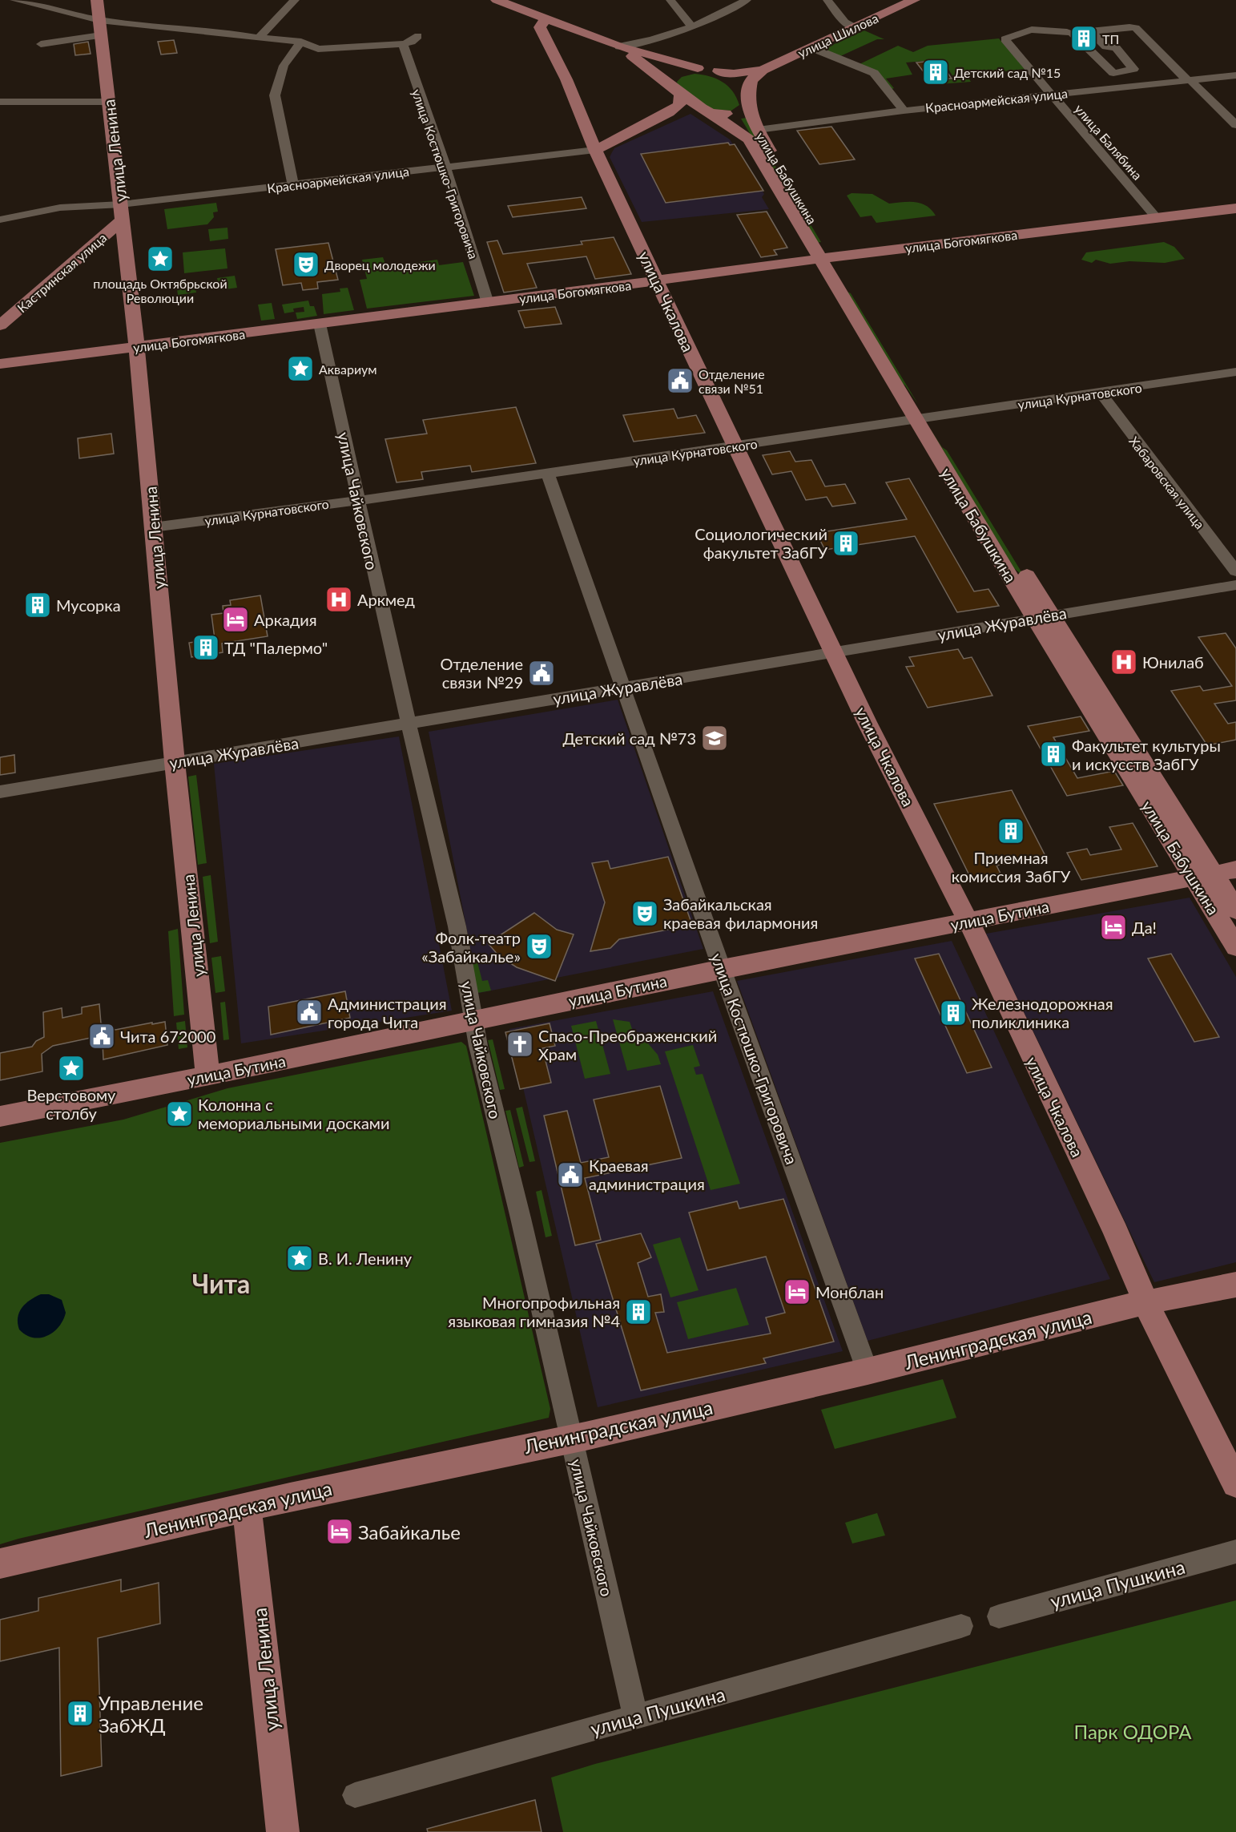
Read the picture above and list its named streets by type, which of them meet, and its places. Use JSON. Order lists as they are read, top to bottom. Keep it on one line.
{"streets":{"main road":["улица Шилова","Красноармейская улица","улица Ленина","улица Бабушкина","улица Богомягкова","Кастринская улица","улица Чкалова","улица Бутина","Ленинградская улица"],"street":["улица Балябина","улица Костюшко-Григоровича","улица Курнатовского","Хабаровская улица","улица Чайковского","улица Журавлёва","улица Пушкина"]},"crossings":[["улица Шилова","улица Бабушкина"],["Красноармейская улица","улица Балябина"],["Красноармейская улица","улица Ленина"],["Красноармейская улица","улица Костюшко-Григоровича"],["Красноармейская улица","улица Бабушкина"],["Красноармейская улица","Кастринская улица"],["Красноармейская улица","улица Чкалова"],["улица Балябина","улица Богомягкова"],["улица Ленина","улица Богомягкова"],["улица Ленина","Кастринская улица"],["улица Ленина","улица Курнатовского"],["улица Ленина","улица Журавлёва"],["улица Ленина","улица Бутина"],["улица Ленина","Ленинградская улица"],["улица Костюшко-Григоровича","улица Богомягкова"],["улица Костюшко-Григоровича","улица Курнатовского"],["улица Костюшко-Григоровича","улица Журавлёва"],["улица Костюшко-Григоровича","улица Бутина"],["улица Костюшко-Григоровича","Ленинградская улица"],["улица Бабушкина","улица Богомягкова"],["улица Бабушкина","улица Курнатовского"],["улица Бабушкина","улица Журавлёва"],["улица Бабушкина","улица Бутина"],["улица Богомягкова","улица Чкалова"],["улица Богомягкова","улица Чайковского"],["улица Чкалова","улица Курнатовского"],["улица Чкалова","улица Журавлёва"],["улица Чкалова","улица Бутина"],["улица Чкалова","Ленинградская улица"],["улица Курнатовского","Хабаровская улица"],["улица Курнатовского","улица Чайковского"],["улица Чайковского","улица Журавлёва"],["улица Чайковского","улица Бутина"],["улица Чайковского","Ленинградская улица"],["улица Чайковского","улица Пушкина"]],"districts":["Чита"],"parks":["Парк ОДОРА"],"places":{"building":["ТП","Детский сад №15","Социологический факультет ЗабГУ","Мусорка","ТД \"Палермо\"","Факультет культуры и искусств ЗабГУ","Приемная комиссия ЗабГУ","Железнодорожная поликлиника","Многопрофильная языковая гимназия №4","Управление ЗабЖД"],"place":["площадь Октябрьской Революции","Аквариум","Верстовому столбу","Колонна с мемориальными досками","В. И. Ленину"],"theatre":["Дворец молодежи","Забайкальская краевая филармония","Фолк-театр «Забайкалье»"],"public building":["Отделение связи №51","Отделение связи №29","Администрация города Чита","Чита 672000","Краевая администрация"],"hospital":["Аркмед","Юнилаб"],"hotel":["Аркадия","Да!","Монблан","Забайкалье"],"school or university":["Детский сад №73"],"church":["Спасо-Преображенский Храм"]}}
